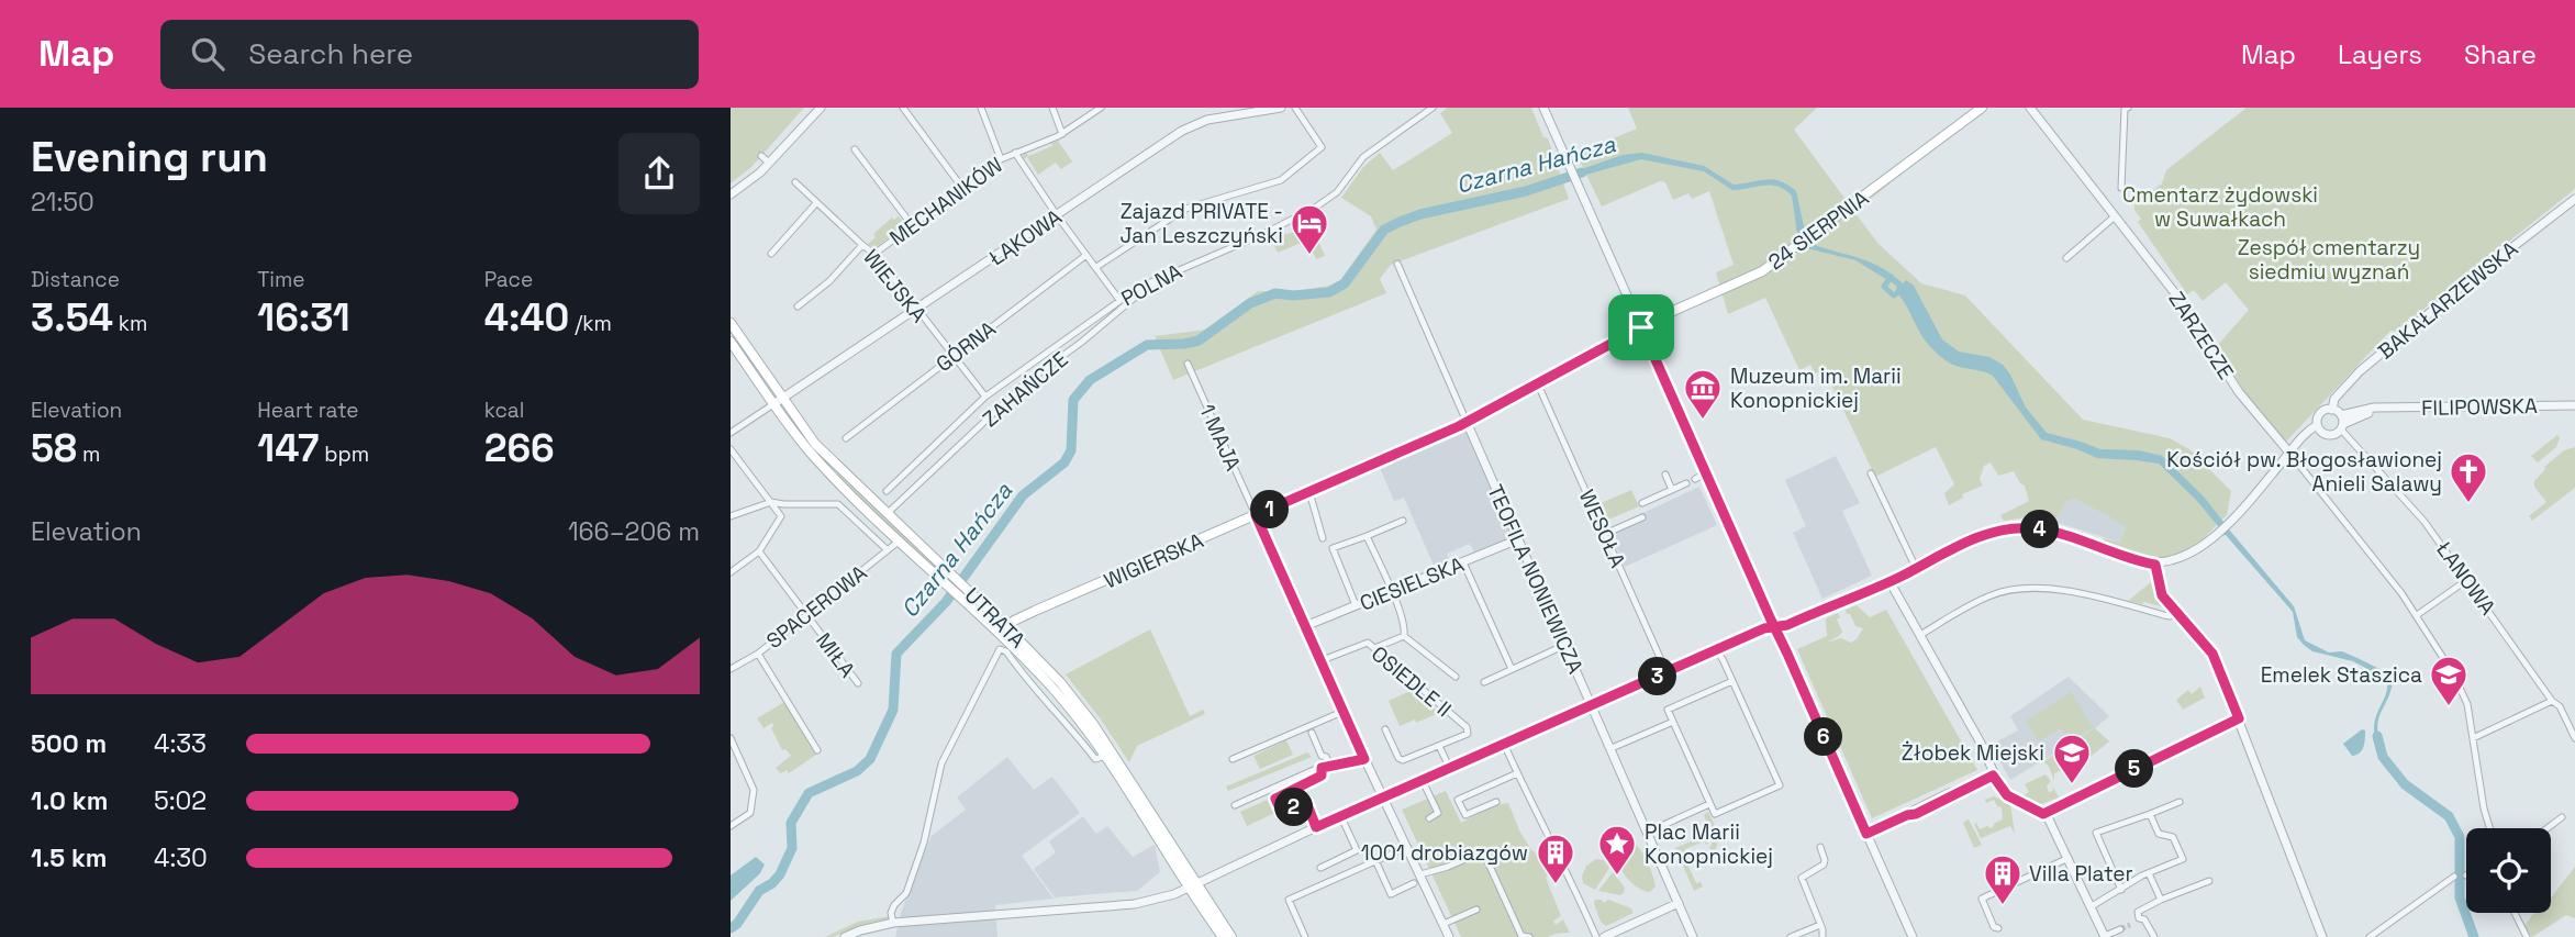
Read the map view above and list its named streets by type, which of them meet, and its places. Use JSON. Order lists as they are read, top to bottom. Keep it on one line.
{"streets":{"main road":["24 SIERPNIA","WIGIERSKA","UTRATA"],"street":["MECHANIKÓW","ŁĄKOWA","POLNA","WIEJSKA","BAKAŁARZEWSKA","ZARZECZE","GÓRNA","ZAHAŃCZE","FILIPOWSKA","1 MAJA","WESOŁA","ŁANOWA","TEOFILA NONIEWICZA","CIESIELSKA","SPACEROWA","MIŁA","OSIEDLE II"]},"crossings":[["MECHANIKÓW","WIEJSKA"],["24 SIERPNIA","WIGIERSKA"],["ŁĄKOWA","WIEJSKA"],["ŁĄKOWA","UTRATA"],["POLNA","WIEJSKA"],["POLNA","ZAHAŃCZE"],["WIEJSKA","GÓRNA"],["BAKAŁARZEWSKA","FILIPOWSKA"],["ZAHAŃCZE","UTRATA"],["FILIPOWSKA","ŁANOWA"],["1 MAJA","WIGIERSKA"],["1 MAJA","CIESIELSKA"],["1 MAJA","OSIEDLE II"],["WESOŁA","WIGIERSKA"],["WIGIERSKA","TEOFILA NONIEWICZA"],["WIGIERSKA","UTRATA"],["TEOFILA NONIEWICZA","CIESIELSKA"],["SPACEROWA","UTRATA"],["SPACEROWA","MIŁA"]],"water":["Czarna Hańcza"],"parks":["Cmentarz żydowski w Suwałkach","Zespół cmentarzy siedmiu wyznań"],"places":{"hotel":["Zajazd PRIVATE - Jan Leszczyński"],"museum":["Muzeum im. Marii Konopnickiej"],"church":["Kościół pw. Błogosławionej Anieli Salawy"],"school or university":["Emelek Staszica","Żłobek Miejski"],"place":["Plac Marii Konopnickiej"],"building":["1001 drobiazgów","Villa Plater"]},"page":{"header":"Map","search":"Search here","nav":["Map","Layers","Share"],"heading":["Evening run","21:50"],"stats":[["Distance","3.54 km"],["Time","16:31"],["Pace","4:40 /km"],["Elevation","58 m"],["Heart rate","147 bpm"],["kcal","266"]],"pins":["1","4","3","6","5","2"],"chart":["Elevation","166–206 m"],"list":[{"name":"500 m","note":"4:33"},{"name":"1.0 km","note":"5:02"},{"name":"1.5 km","note":"4:30"}]}}
